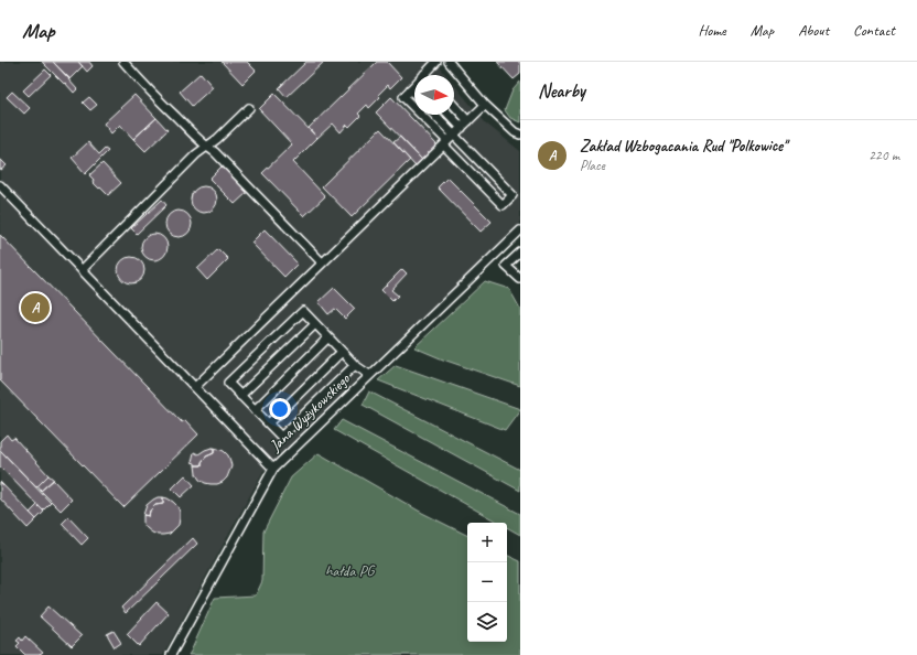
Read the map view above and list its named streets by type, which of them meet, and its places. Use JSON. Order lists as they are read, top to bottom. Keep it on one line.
{"streets":{"street":["Jana Wyżykowskiego"]},"parks":["hałda PG"],"north":"right","page":{"header":"Map","nav":["Home","Map","About","Contact"],"heading":"Nearby","list":[{"mark":"A","name":"Zakład Wzbogacania Rud \"Polkowice\"","note":"Place","value":"220 m"}],"pins":"A","map_buttons":["+","−"]}}
